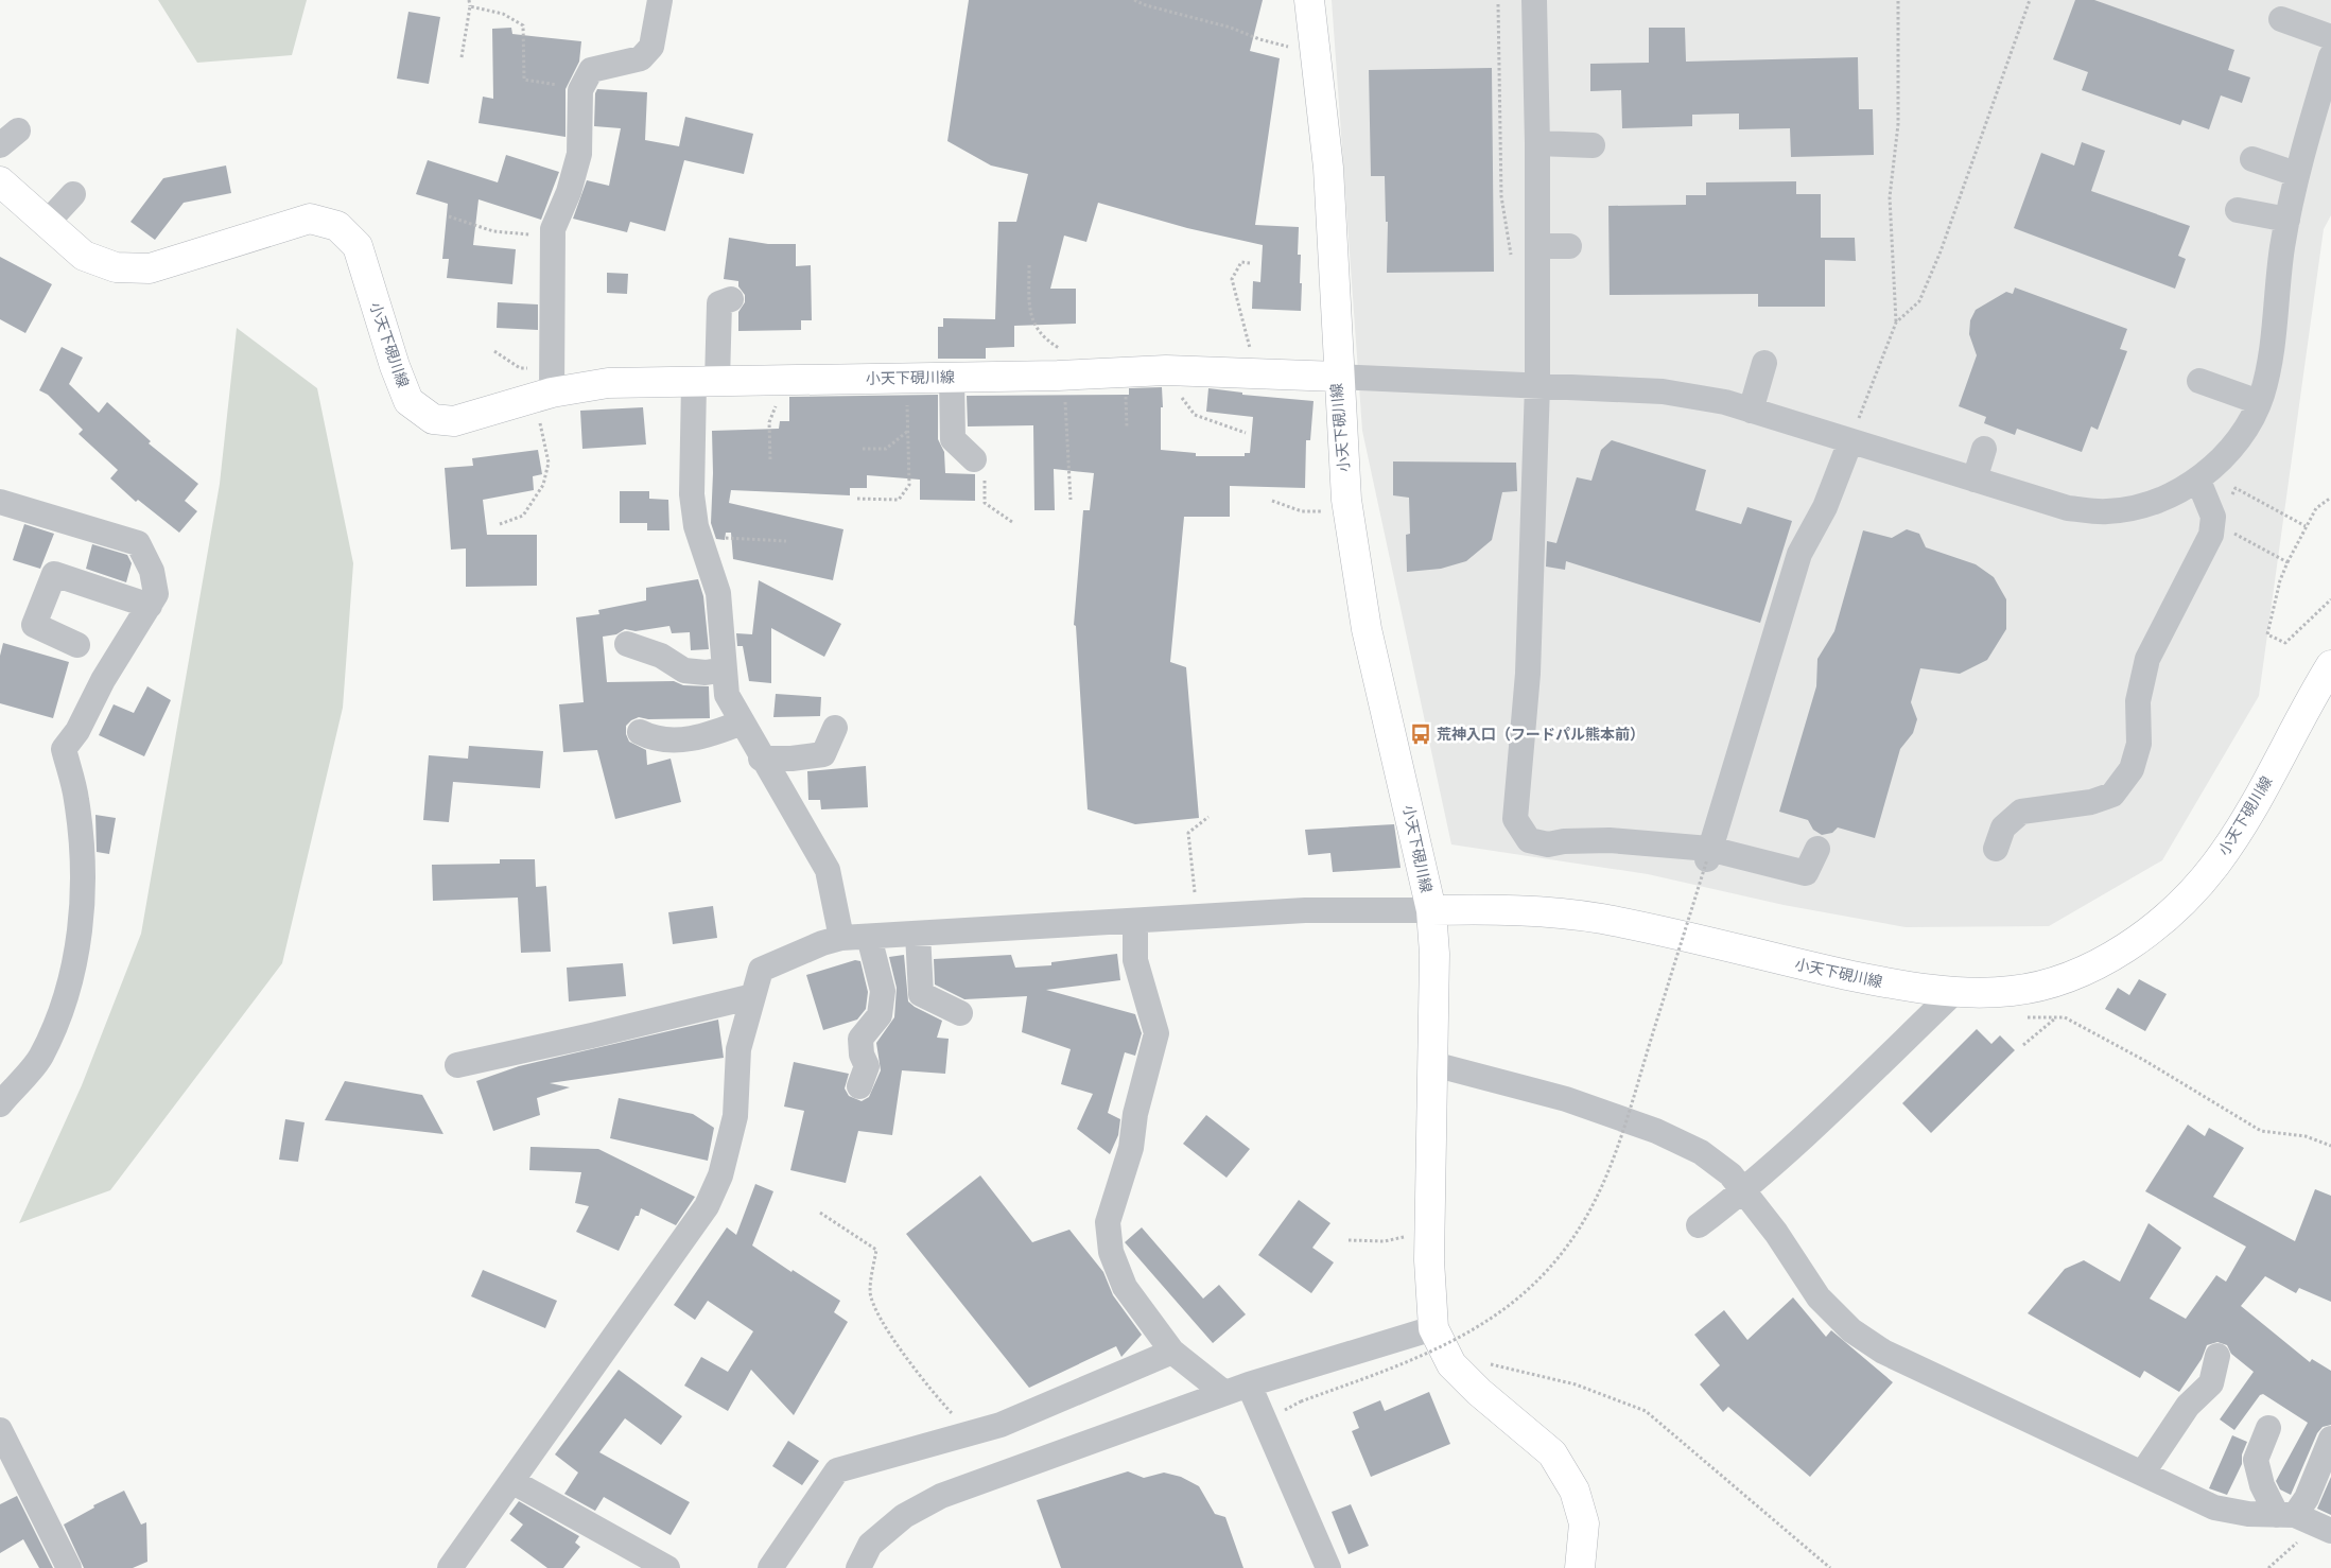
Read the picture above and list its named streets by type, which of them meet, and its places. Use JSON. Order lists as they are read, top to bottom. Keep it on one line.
{"streets":{"main road":["小天下硯川線"]},"places":{"bus stop":["荒神入口（フードパル熊本前）"]}}
